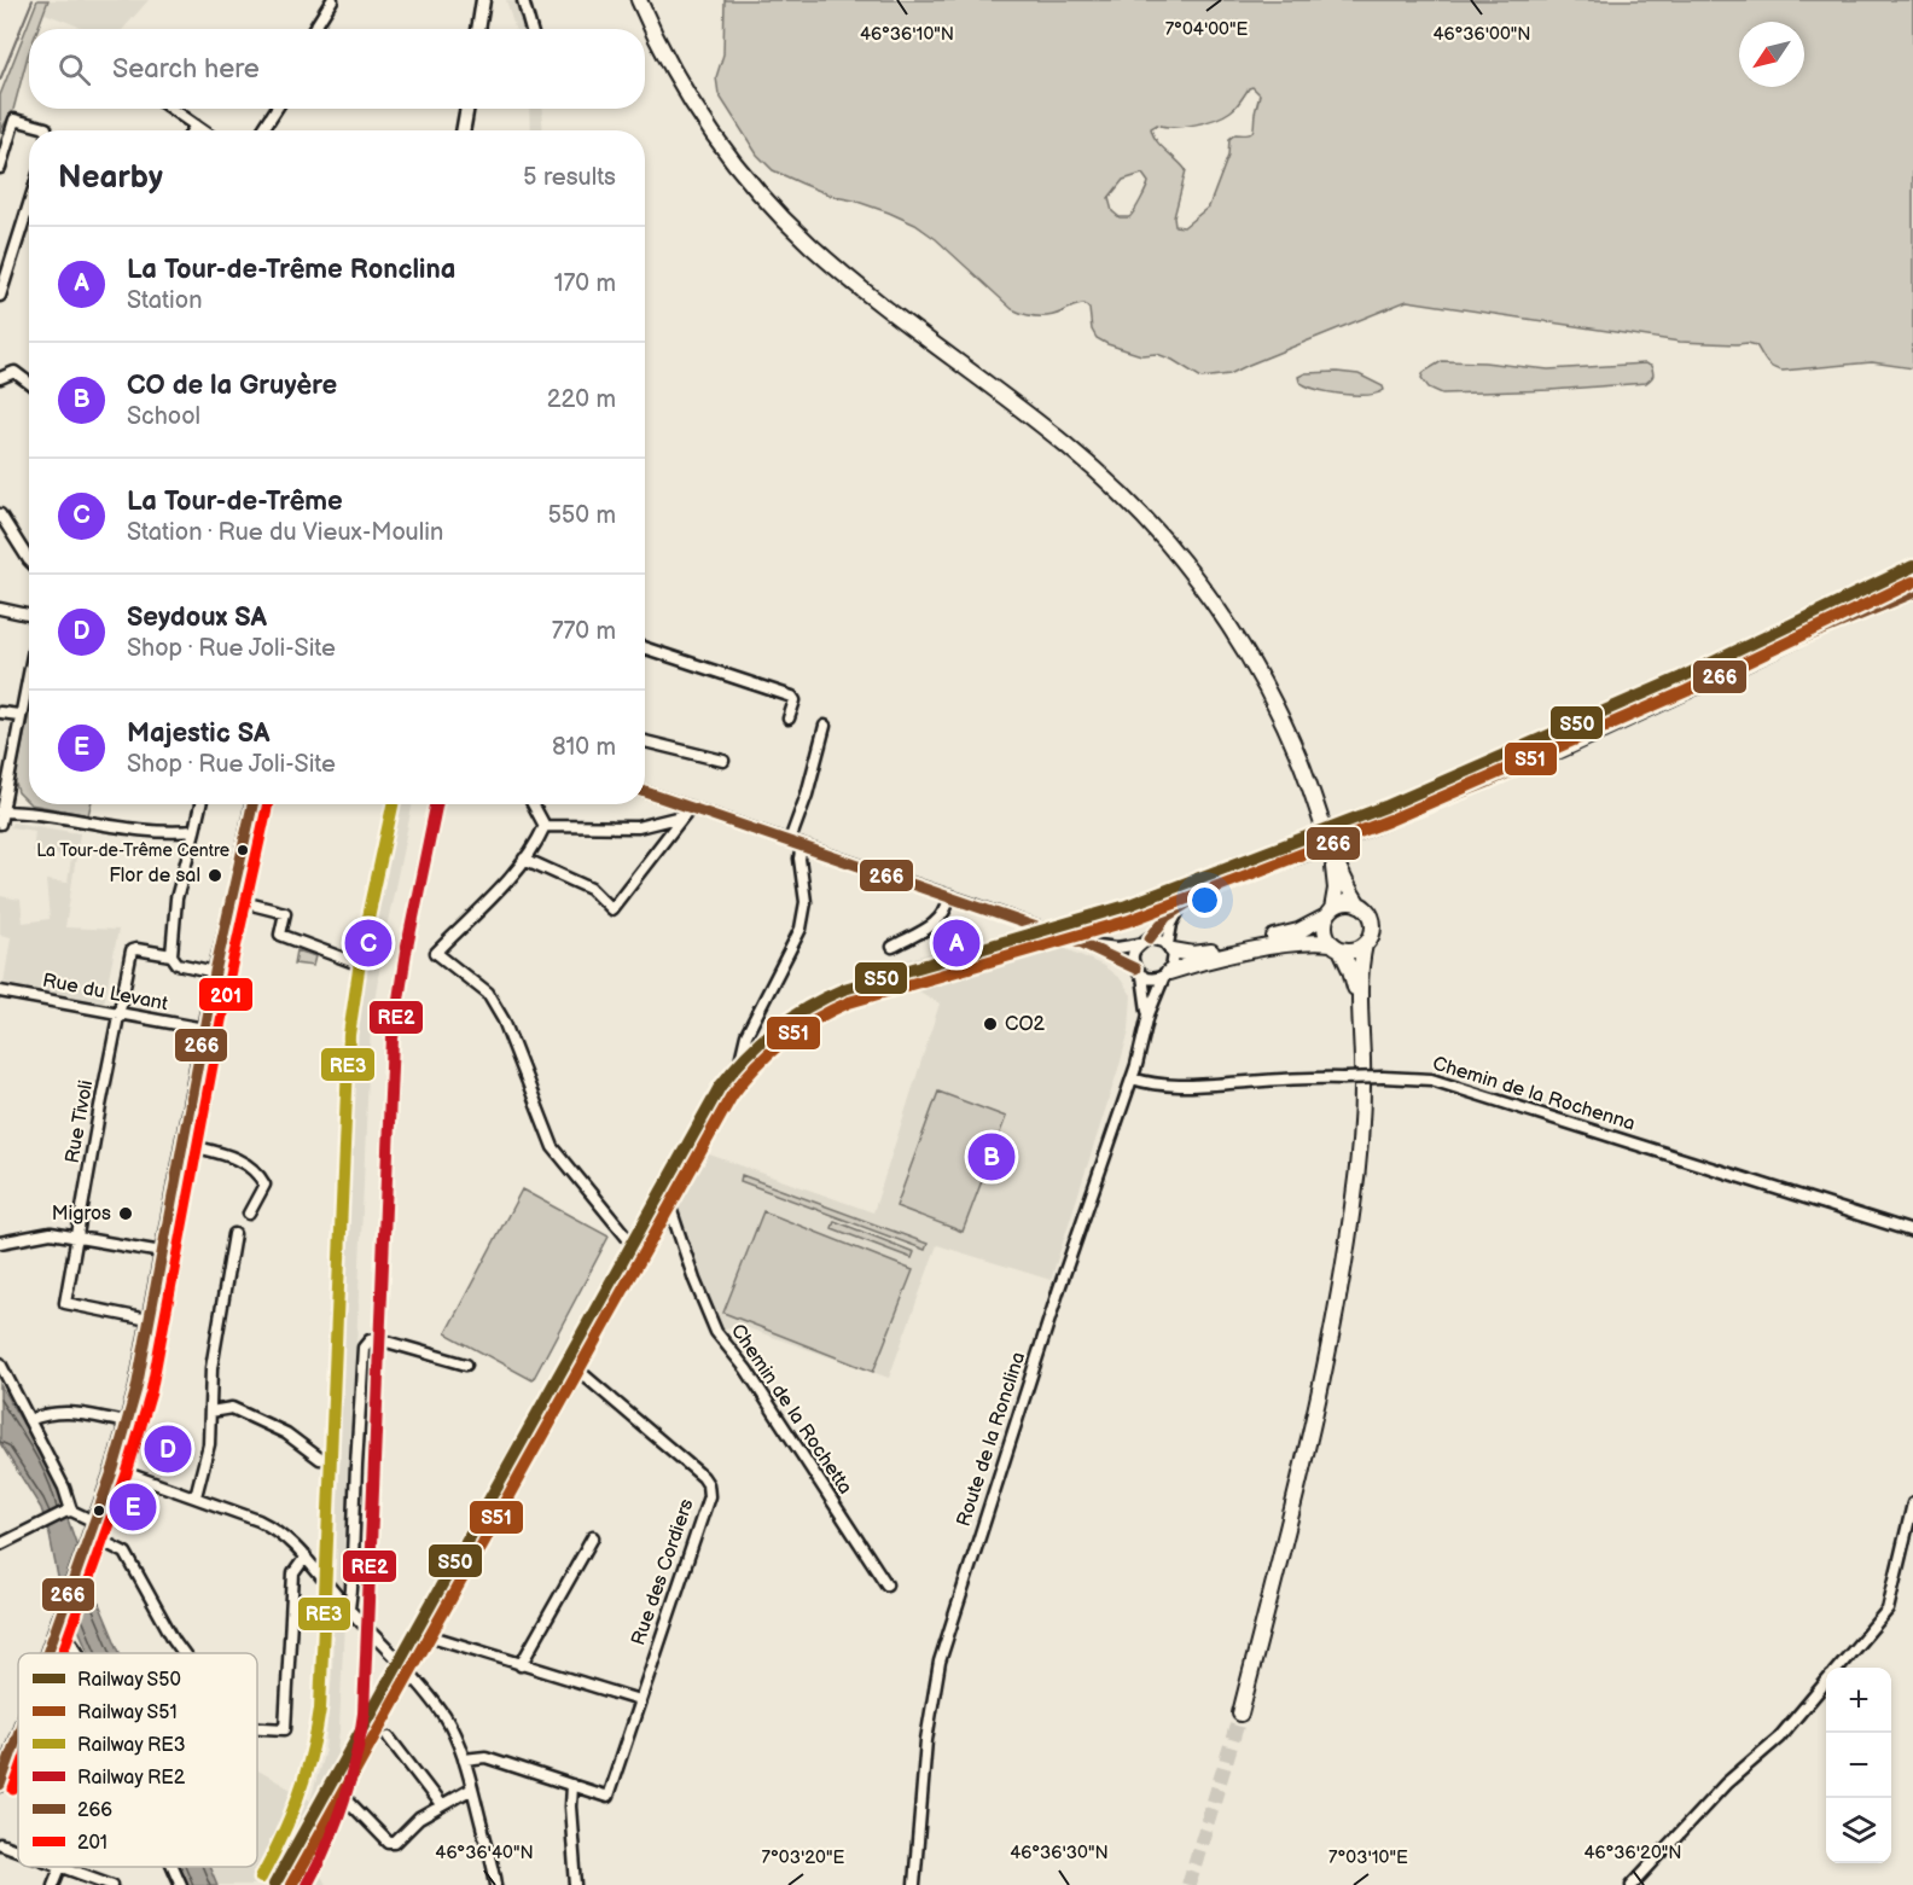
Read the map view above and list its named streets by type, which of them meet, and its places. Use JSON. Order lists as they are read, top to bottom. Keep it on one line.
{"streets":{"street":["Rue du Levant","Chemin de la Rochenna","Rue Tivoli","Chemin de la Rochetta","Route de la Ronclina","Rue des Cordiers"]},"crossings":[["Rue du Levant","Rue Tivoli"],["Chemin de la Rochenna","Route de la Ronclina"]],"places":["La Tour-de-Trême Centre","Flor de sal","CO2","Migros"],"lines":["rail line S50","rail line S51","transit line 266","rail line RE3","rail line RE2","transit line 201"],"legend":["Railway S50","Railway S51","Railway RE3","Railway RE2","266","201"],"north":"bottom left","page":{"search":"Search here","heading":["Nearby","5 results"],"list":[{"mark":"A","name":"La Tour-de-Trême Ronclina","note":"Station","value":"170 m"},{"mark":"B","name":"CO de la Gruyère","note":"School","value":"220 m"},{"mark":"C","name":"La Tour-de-Trême","note":"Station · Rue du Vieux-Moulin","value":"550 m"},{"mark":"D","name":"Seydoux SA","note":"Shop · Rue Joli-Site","value":"770 m"},{"mark":"E","name":"Majestic SA","note":"Shop · Rue Joli-Site","value":"810 m"}],"pins":["A","C","B","D","E"],"map_buttons":["+","−"]},"coordinates":["7°04'00\"E","46°36'10\"N","46°36'00\"N","46°36'40\"N","46°36'30\"N","46°36'20\"N","7°03'20\"E","7°03'10\"E"]}
